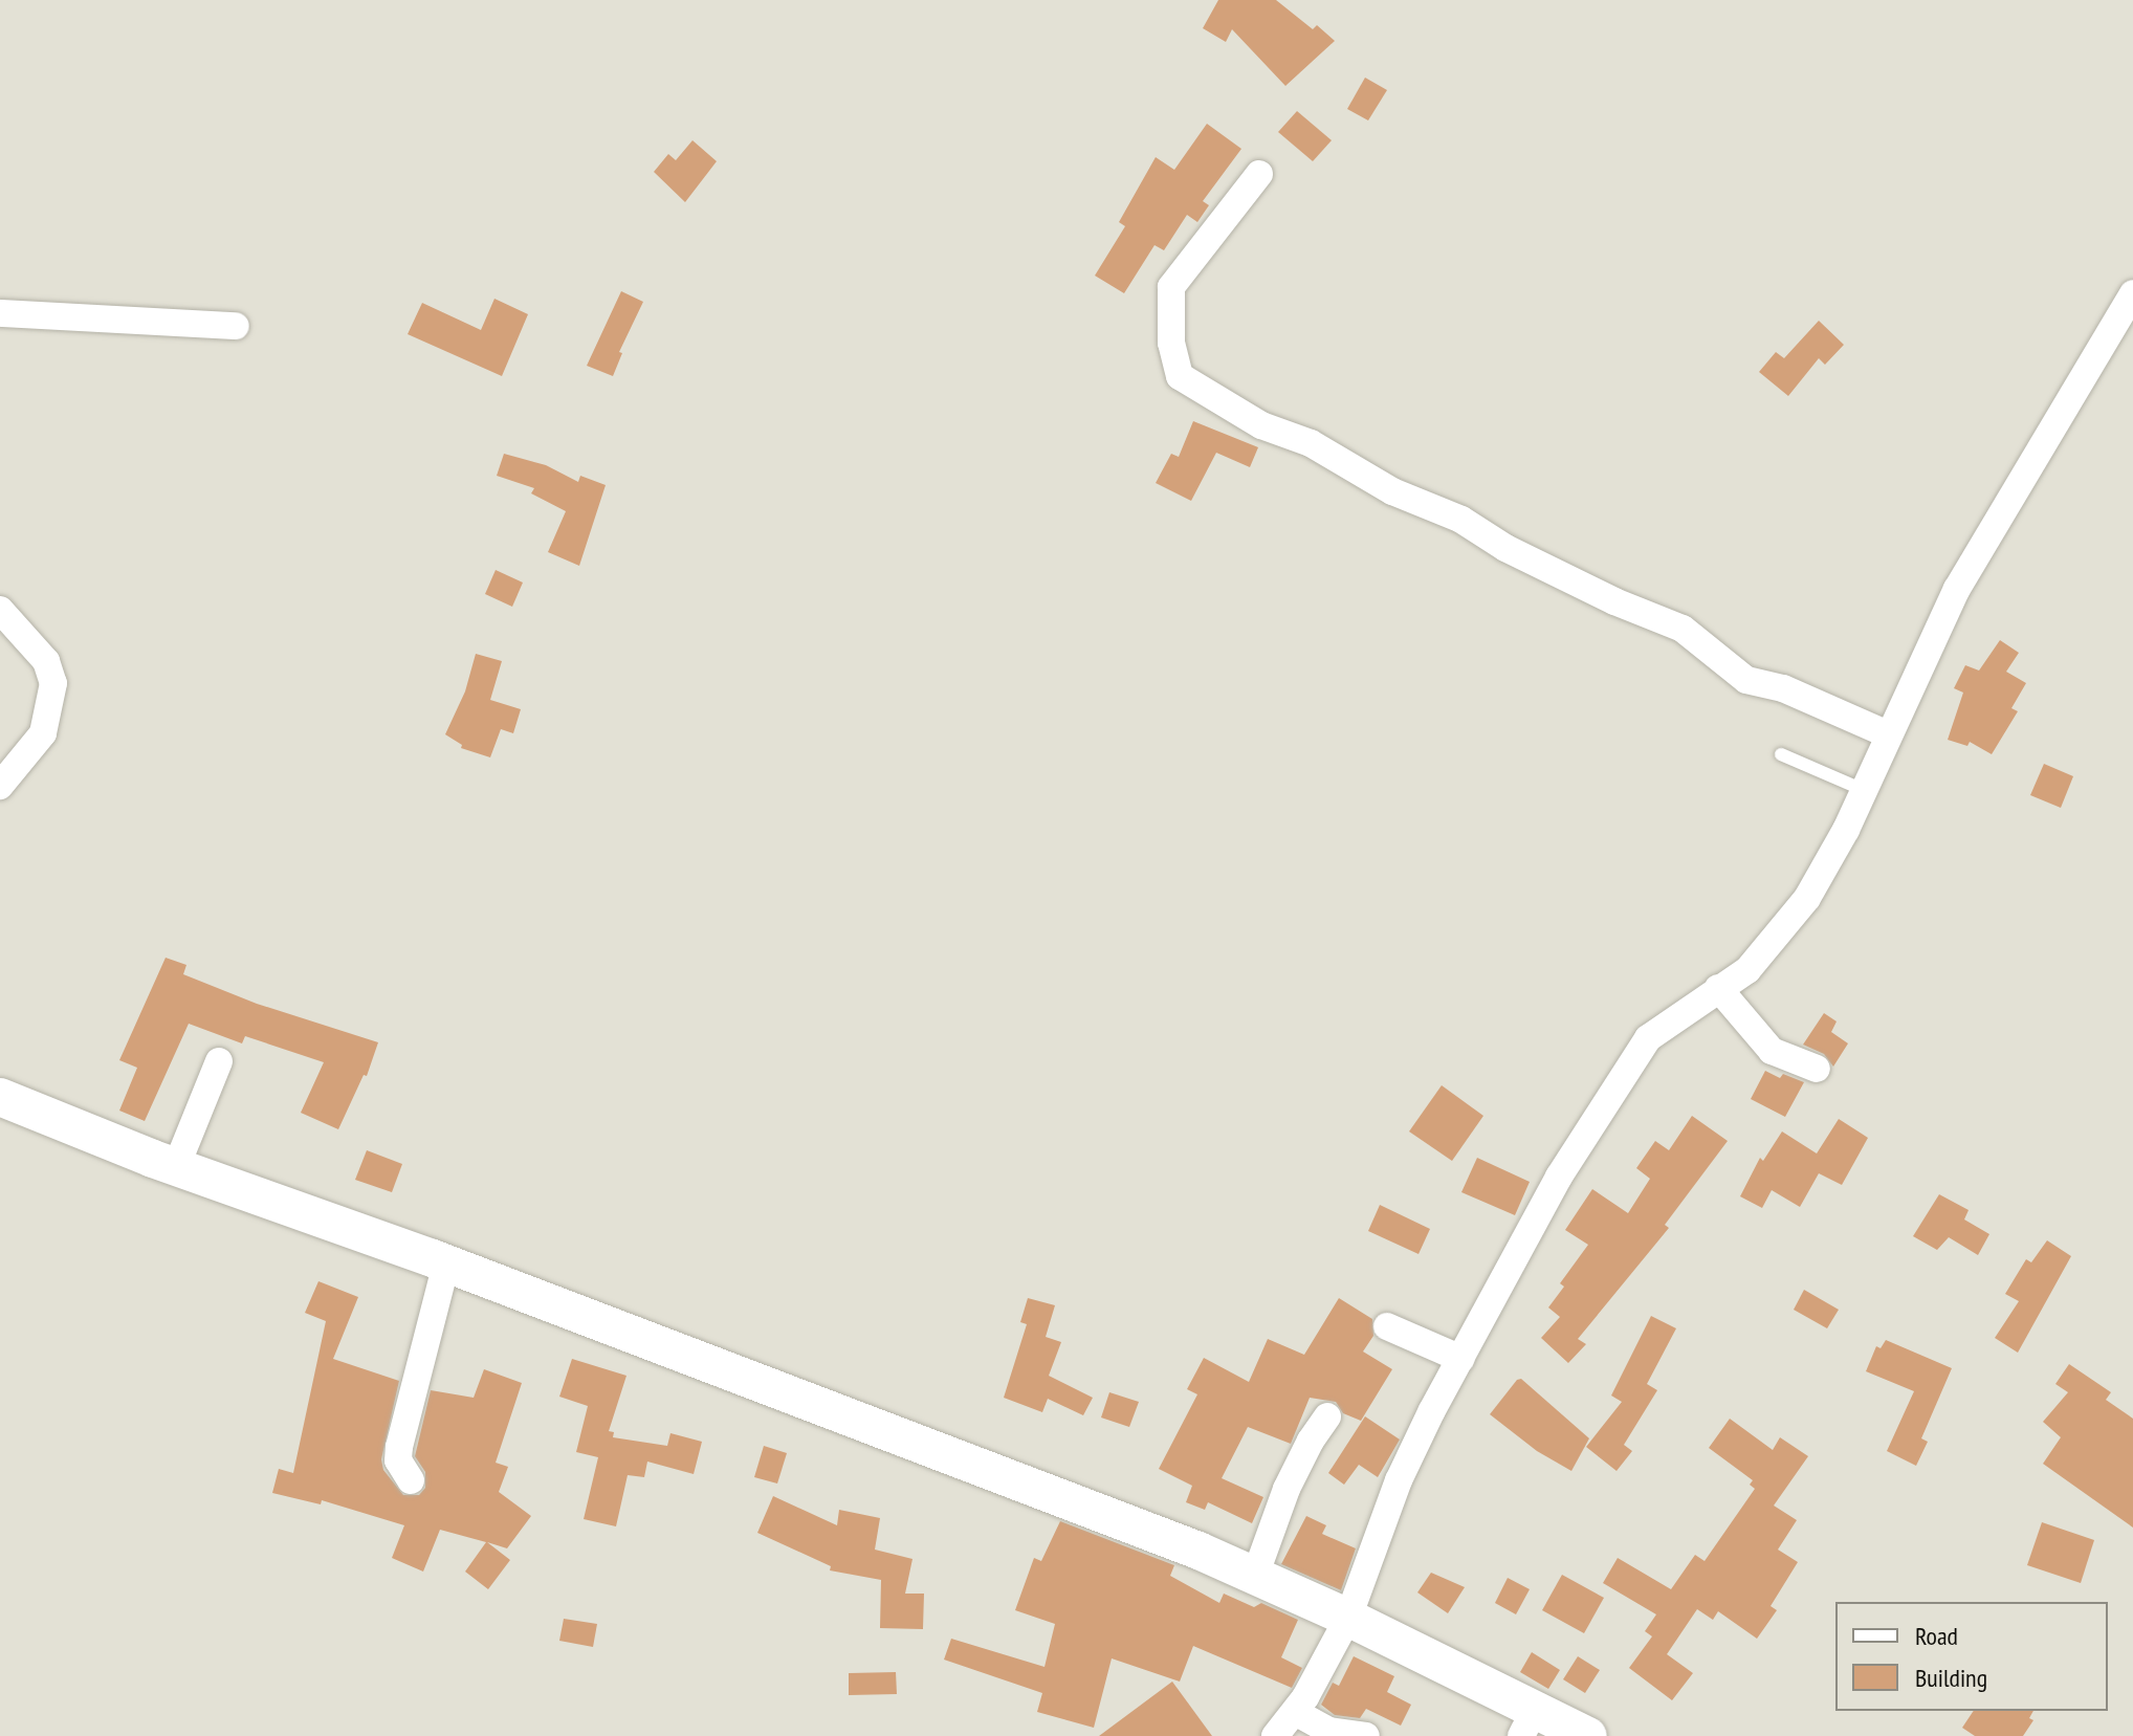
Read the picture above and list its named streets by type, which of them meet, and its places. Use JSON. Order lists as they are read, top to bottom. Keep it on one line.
{"legend":["Road","Building"]}
